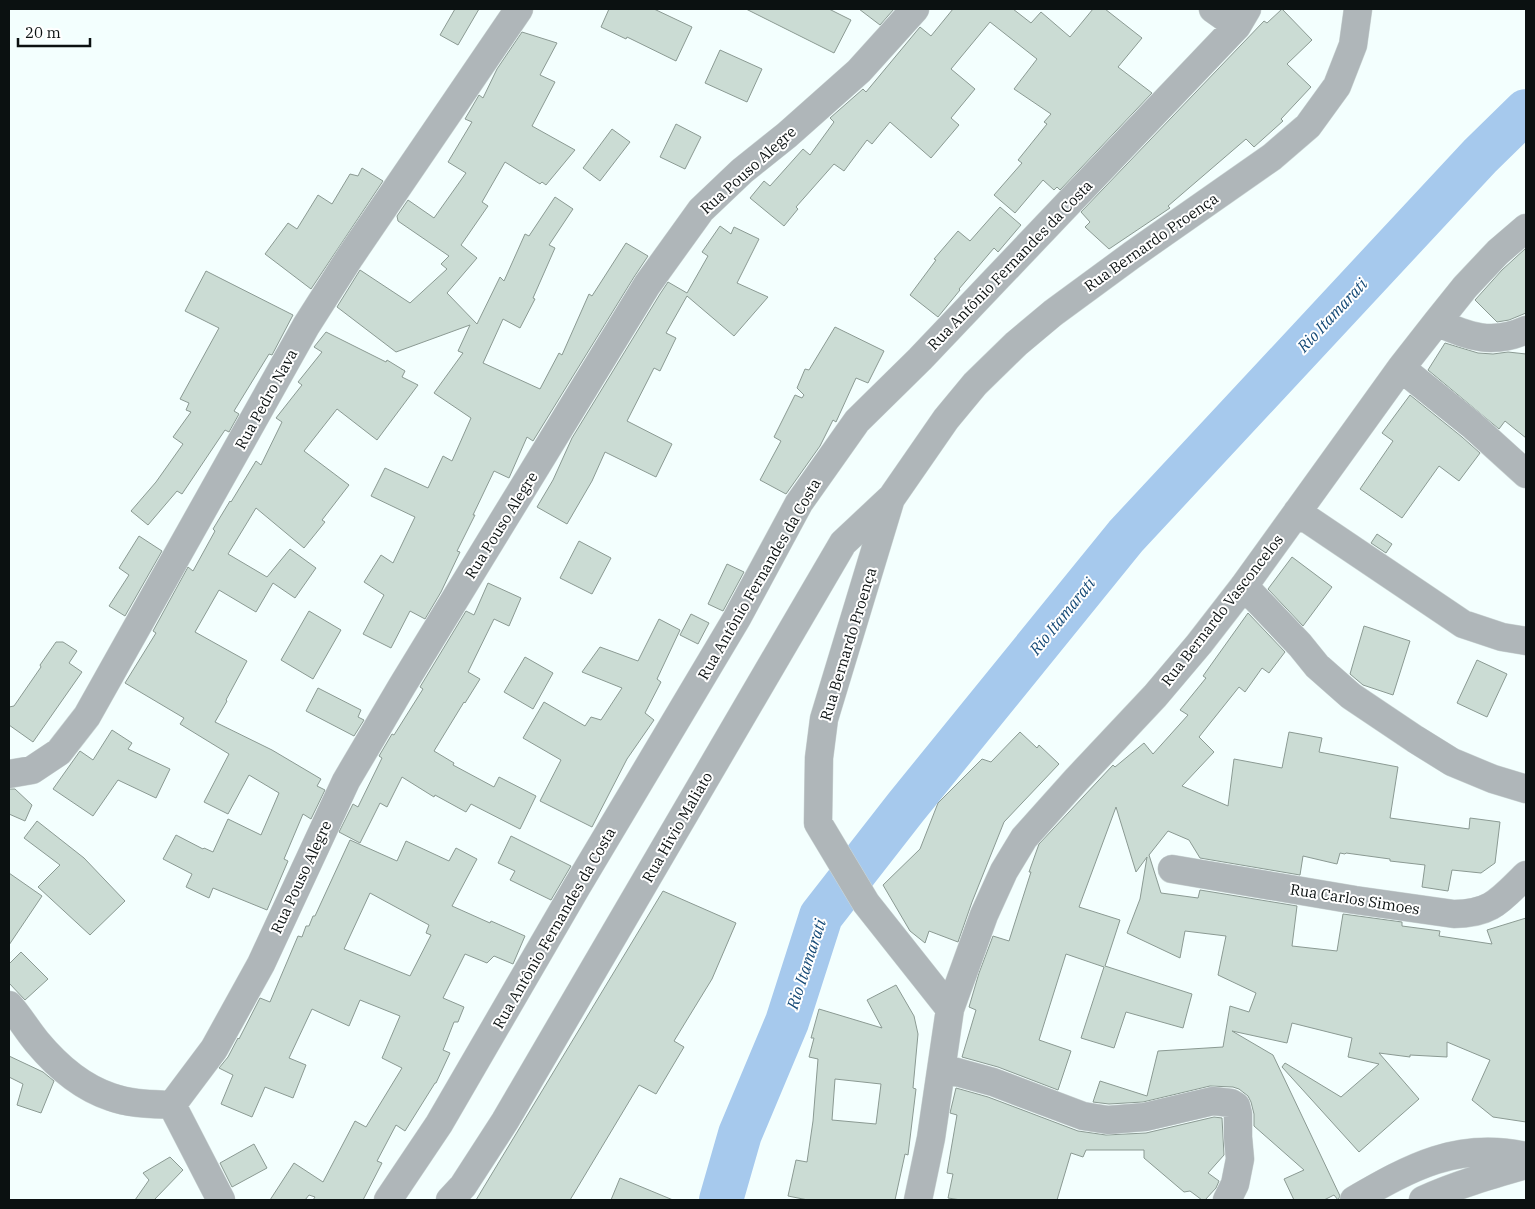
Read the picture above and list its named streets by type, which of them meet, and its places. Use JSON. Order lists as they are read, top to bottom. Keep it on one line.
{"streets":{"street":["Rua Pouso Alegre","Rua Bernardo Proença","Rua Antônio Fernandes da Costa","Rua Pedro Nava","Rua Bernardo Vasconcelos","Rua Hivio Maliato","Rua Carlos Simoes"]},"crossings":[["Rua Bernardo Proença","Rua Bernardo Vasconcelos"],["Rua Bernardo Proença","Rua Hivio Maliato"]],"water":["Rio Itamarati"],"scale_bar":"20 m"}
